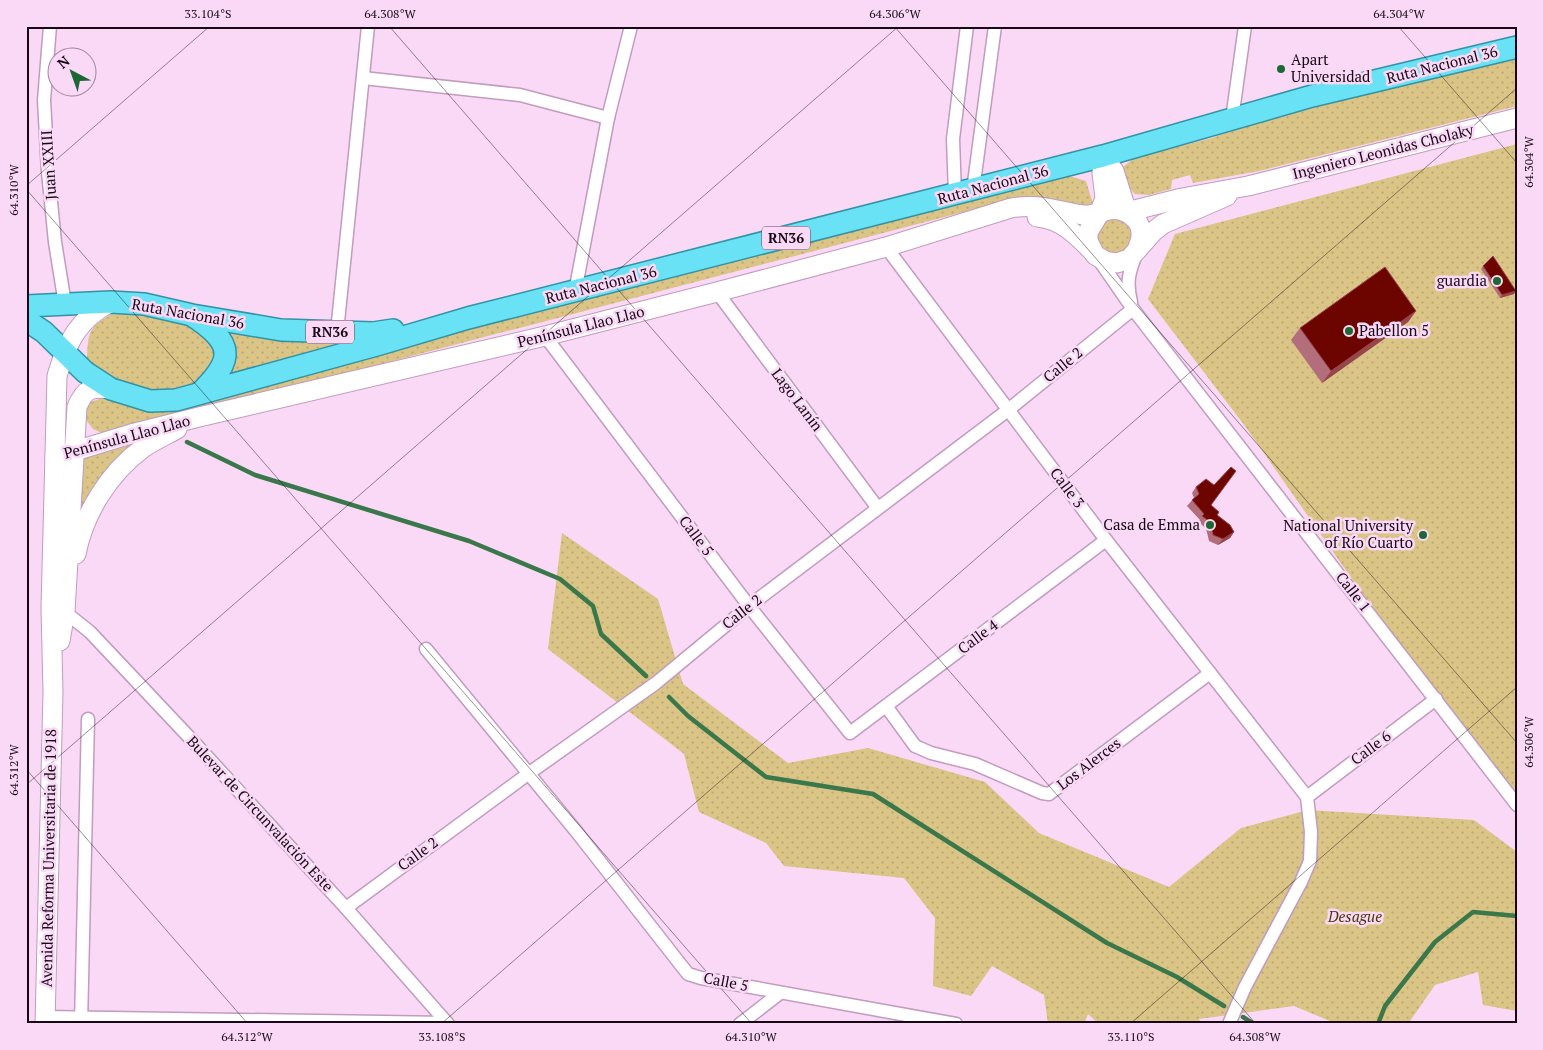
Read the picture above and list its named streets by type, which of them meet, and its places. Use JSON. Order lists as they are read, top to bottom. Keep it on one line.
{"streets":{"highway":["Ruta Nacional 36","RN36"],"main road":["Ingeniero Leonidas Cholaky","Península Llao Llao","Avenida Reforma Universitaria de 1918"],"street":["Juan XXIII","Calle 2","Lago Lanín","Calle 3","Calle 5","Calle 1","Calle 4","Calle 6","Los Alerces","Bulevar de Circunvalación Este"]},"crossings":[["Ruta Nacional 36","Juan XXIII"],["Ruta Nacional 36","RN36"],["Península Llao Llao","Lago Lanín"],["Península Llao Llao","Calle 3"],["Península Llao Llao","Calle 5"],["Península Llao Llao","Calle 1"],["Península Llao Llao","Bulevar de Circunvalación Este"],["Calle 2","Lago Lanín"],["Calle 2","Calle 3"],["Calle 2","Calle 5"],["Calle 2","Calle 1"],["Calle 2","Bulevar de Circunvalación Este"],["Calle 3","Calle 4"],["Calle 3","Calle 6"],["Calle 3","Los Alerces"],["Calle 5","Calle 4"],["Calle 1","Calle 6"],["Calle 4","Los Alerces"]],"parks":["Desague"],"places":["Apart Universidad","guardia","Pabellon 5","Casa de Emma","National University of Río Cuarto"],"north":"top left","coordinates":["33.104°S","64.308°W","64.306°W","64.304°W","64.310°W","64.312°W","33.108°S","33.110°S"]}
